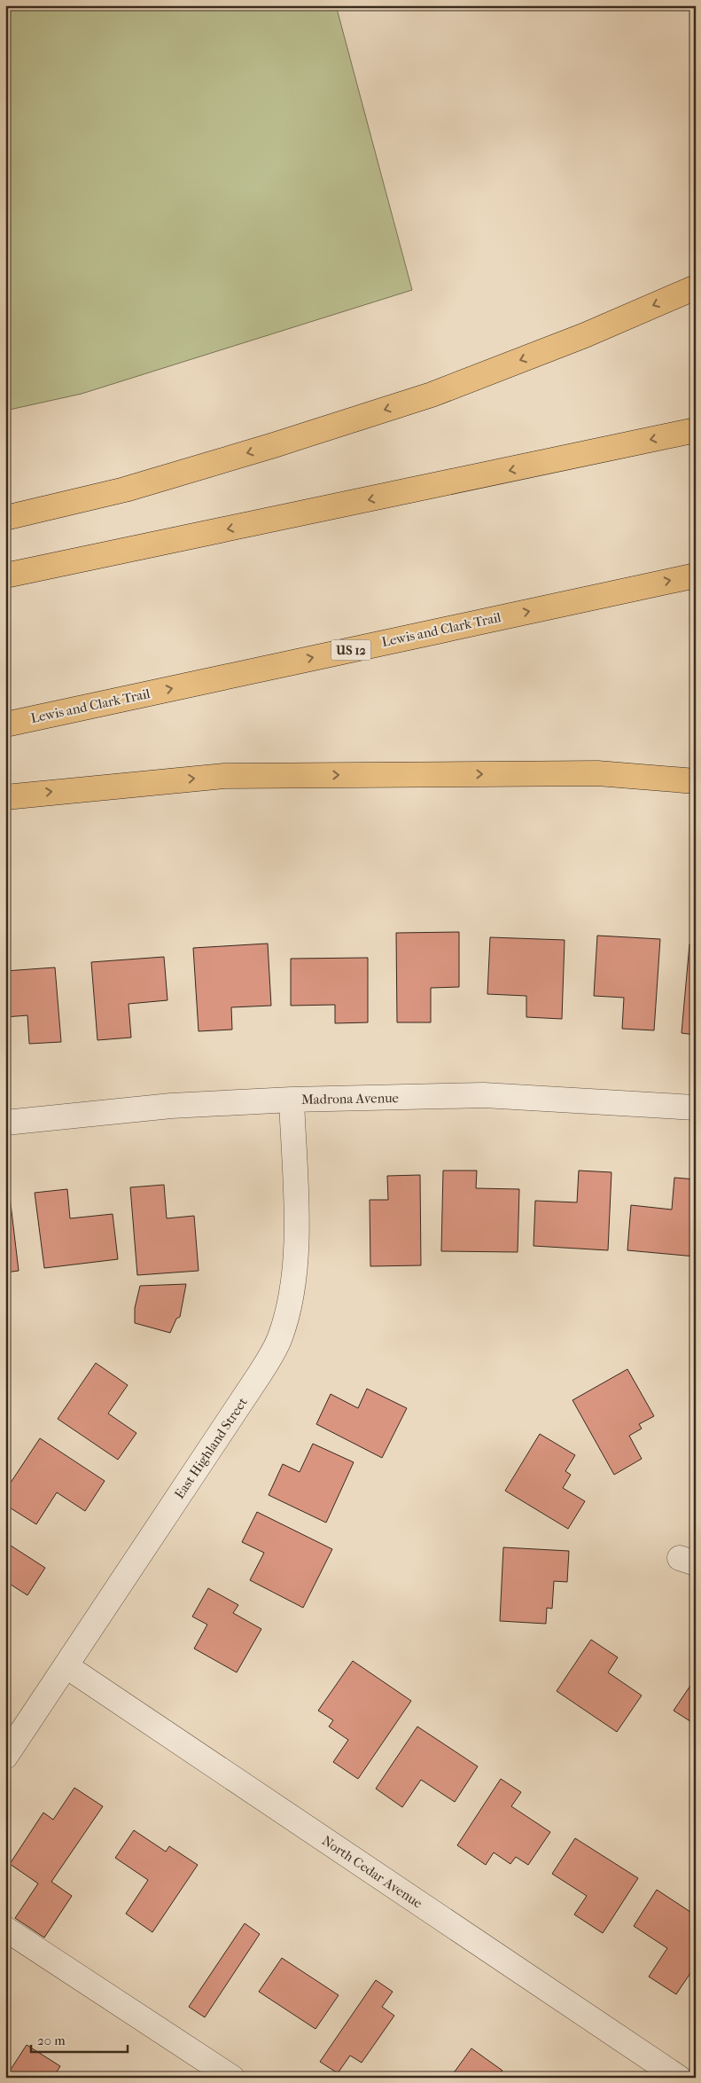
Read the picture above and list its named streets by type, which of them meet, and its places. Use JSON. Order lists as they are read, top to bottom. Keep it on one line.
{"streets":{"highway":["Lewis and Clark Trail","US 12"],"street":["Madrona Avenue","East Highland Street","North Cedar Avenue"]},"crossings":[["Madrona Avenue","East Highland Street"],["East Highland Street","North Cedar Avenue"]],"scale_bar":"20 m"}
